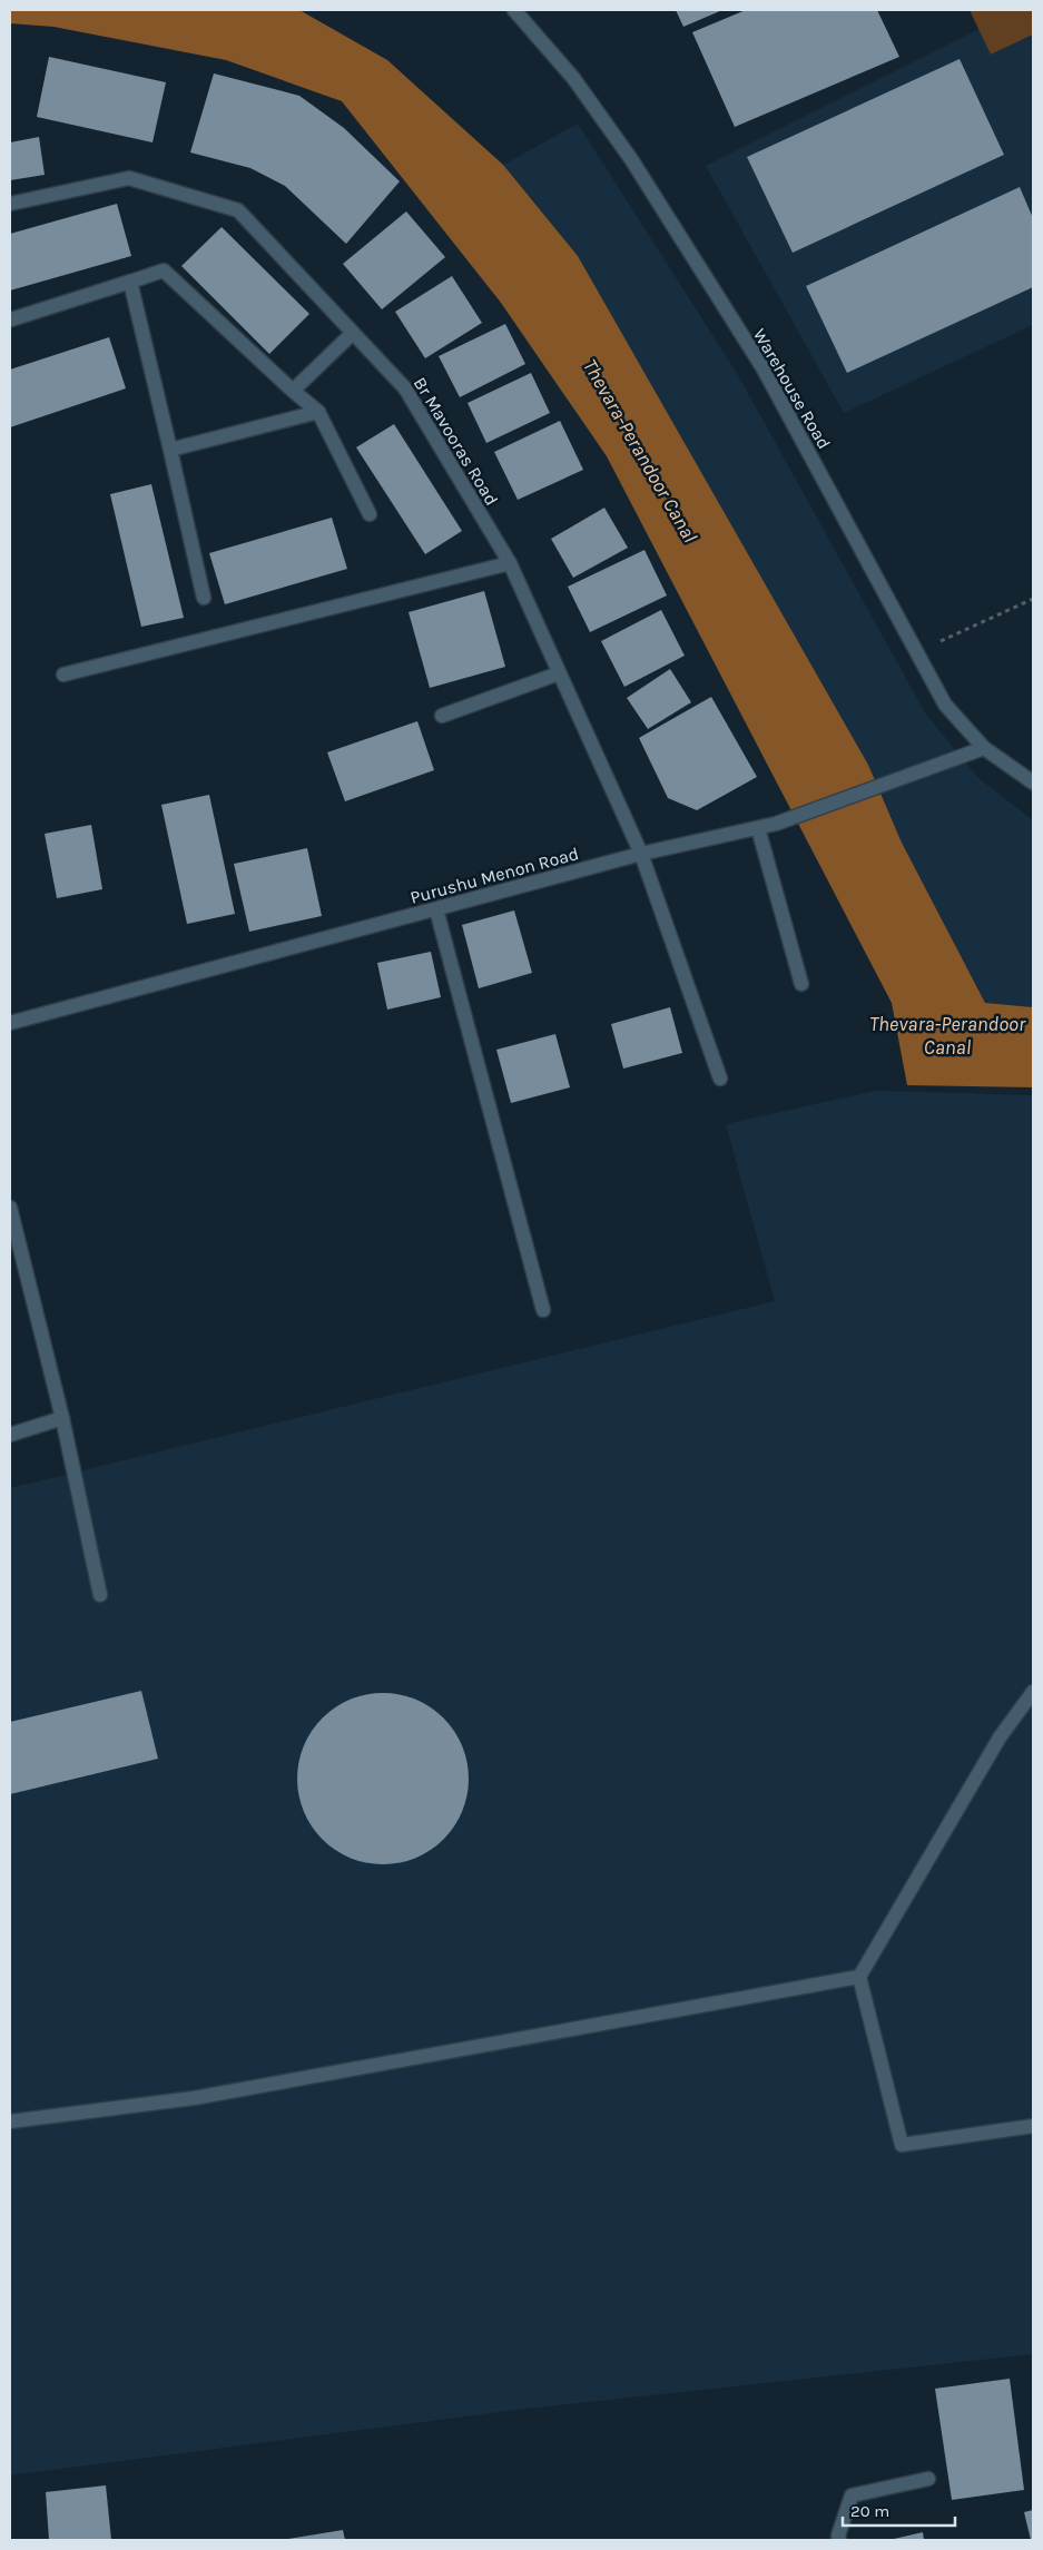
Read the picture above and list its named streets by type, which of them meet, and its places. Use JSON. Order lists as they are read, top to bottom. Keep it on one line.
{"streets":{"street":["Warehouse Road","Br Mavooras Road","Purushu Menon Road"]},"crossings":[["Warehouse Road","Purushu Menon Road"],["Br Mavooras Road","Purushu Menon Road"]],"water":["Thevara-Perandoor Canal"],"scale_bar":"20 m"}
